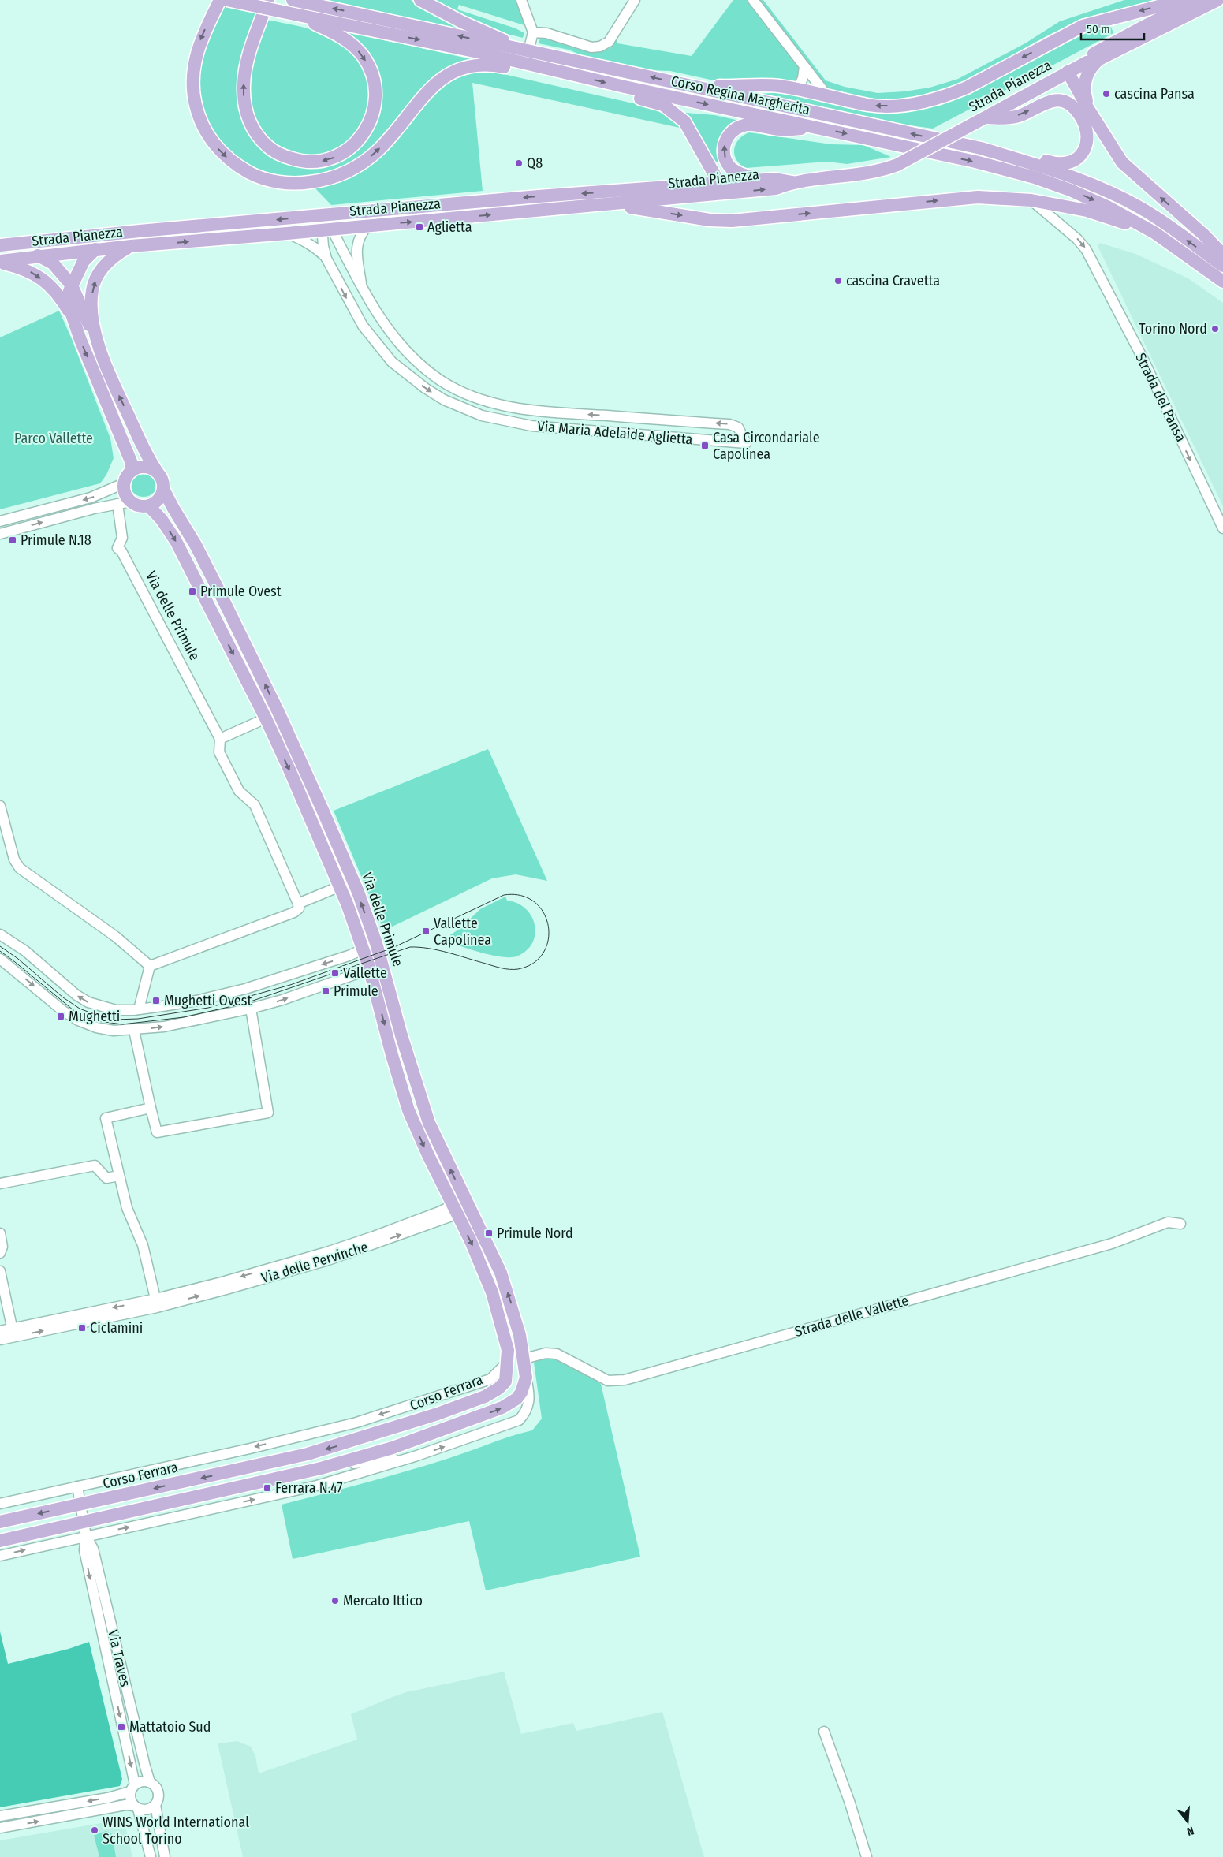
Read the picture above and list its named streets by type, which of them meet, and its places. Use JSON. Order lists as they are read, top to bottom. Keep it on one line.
{"streets":{"main road":["Strada Pianezza","Corso Regina Margherita","Via delle Primule","Corso Ferrara"],"street":["Strada del Pansa","Via Maria Adelaide Aglietta","Via delle Pervinche","Strada delle Vallette","Via Traves"]},"crossings":[["Strada Pianezza","Via Maria Adelaide Aglietta"],["Via delle Primule","Via delle Pervinche"],["Via delle Primule","Strada delle Vallette"],["Via delle Primule","Corso Ferrara"],["Corso Ferrara","Via Traves"]],"one_way":["Strada del Pansa"],"parks":["Parco Vallette"],"places":{"other":["cascina Pansa","Q8","cascina Cravetta","Torino Nord","Mercato Ittico","WINS World International School Torino"],"transit":["Aglietta","Casa Circondariale Capolinea","Primule N.18","Primule Ovest","Vallette Capolinea","Vallette","Primule","Mughetti Ovest","Mughetti","Primule Nord","Ciclamini","Ferrara N.47","Mattatoio Sud"]},"scale_bar":"50 m","north":"bottom"}
